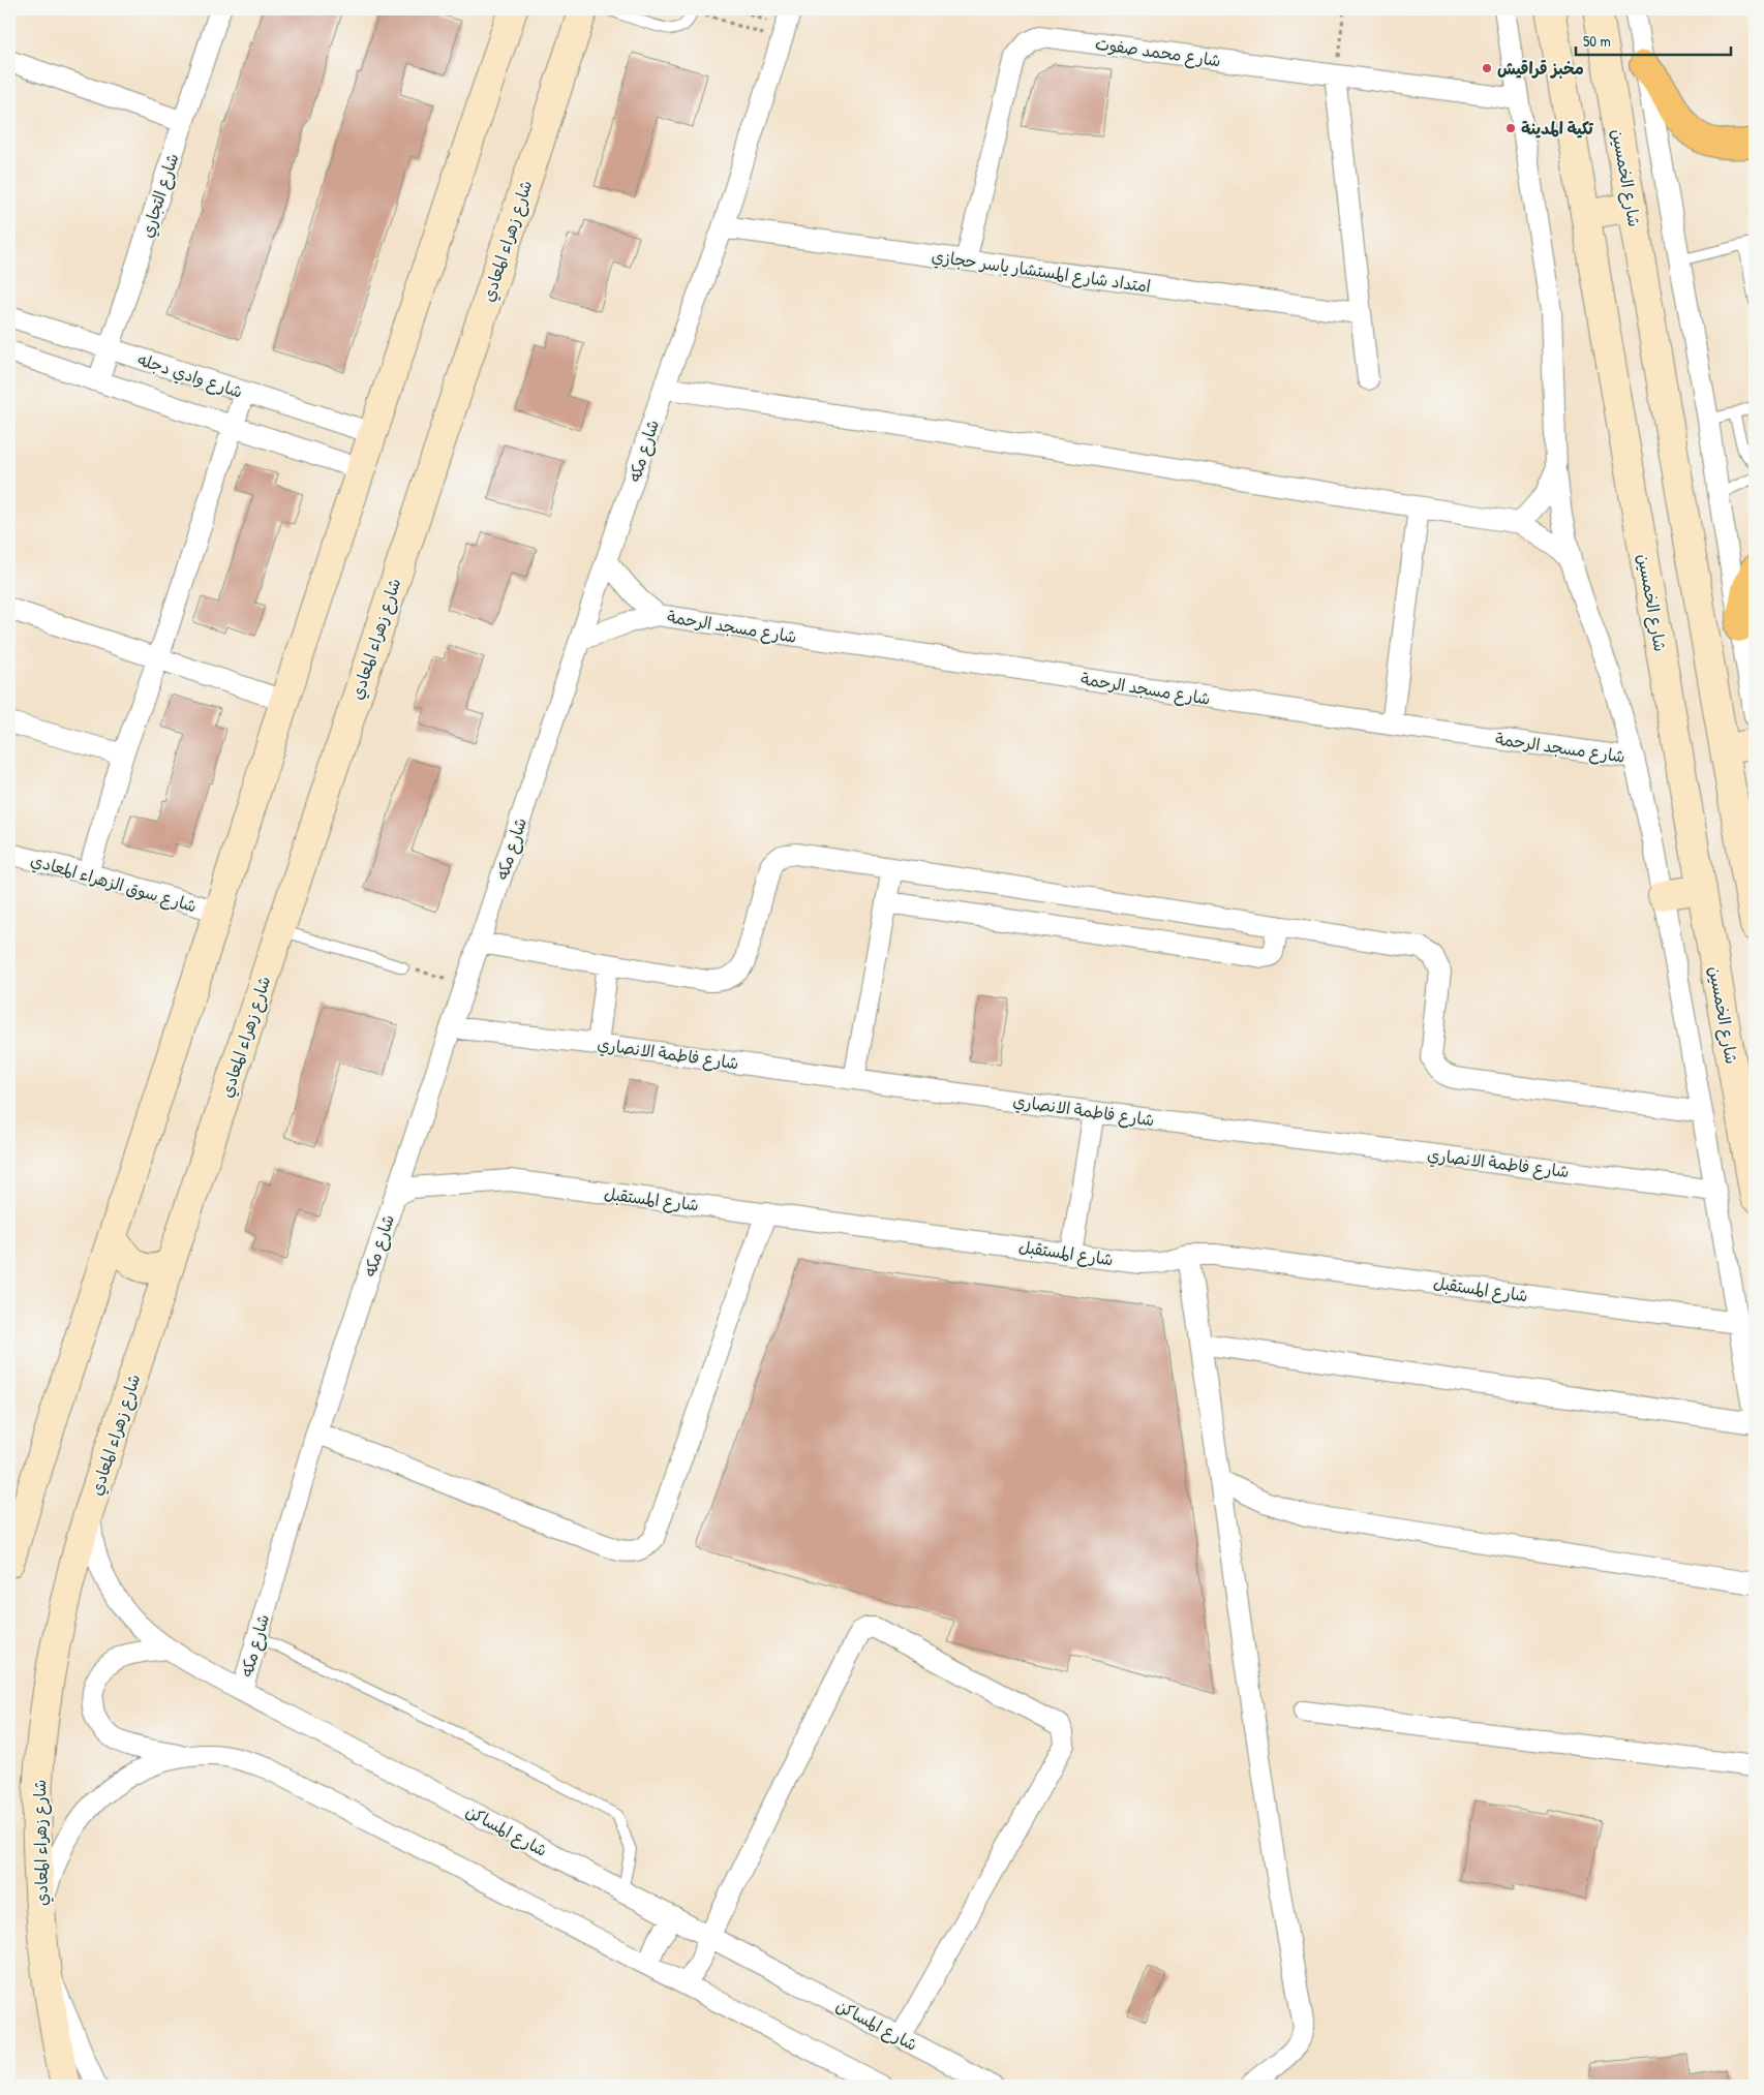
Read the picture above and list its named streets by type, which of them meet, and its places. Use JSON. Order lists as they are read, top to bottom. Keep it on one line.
{"streets":{"main road":["شارع الخمسين","شارع زهراء المعادي"],"street":["شارع محمد صفوت","شارع التجاري","امتداد شارع المستشار ياسر حجازي","شارع وادي دجله","شارع مكه","شارع مسجد الرحمة","شارع سوق الزهراء المعادي","شارع فاطمة الانصاري","شارع المستقبل","شارع المساكن"]},"crossings":[["شارع محمد صفوت","امتداد شارع المستشار ياسر حجازي"],["شارع التجاري","شارع وادي دجله"],["شارع زهراء المعادي","شارع المساكن"],["امتداد شارع المستشار ياسر حجازي","شارع مكه"],["شارع مكه","شارع مسجد الرحمة"],["شارع مكه","شارع فاطمة الانصاري"],["شارع مكه","شارع المستقبل"],["شارع مكه","شارع المساكن"]],"places":["مخبز قراقيش","تكية المدينة"],"scale_bar":"50 m"}
